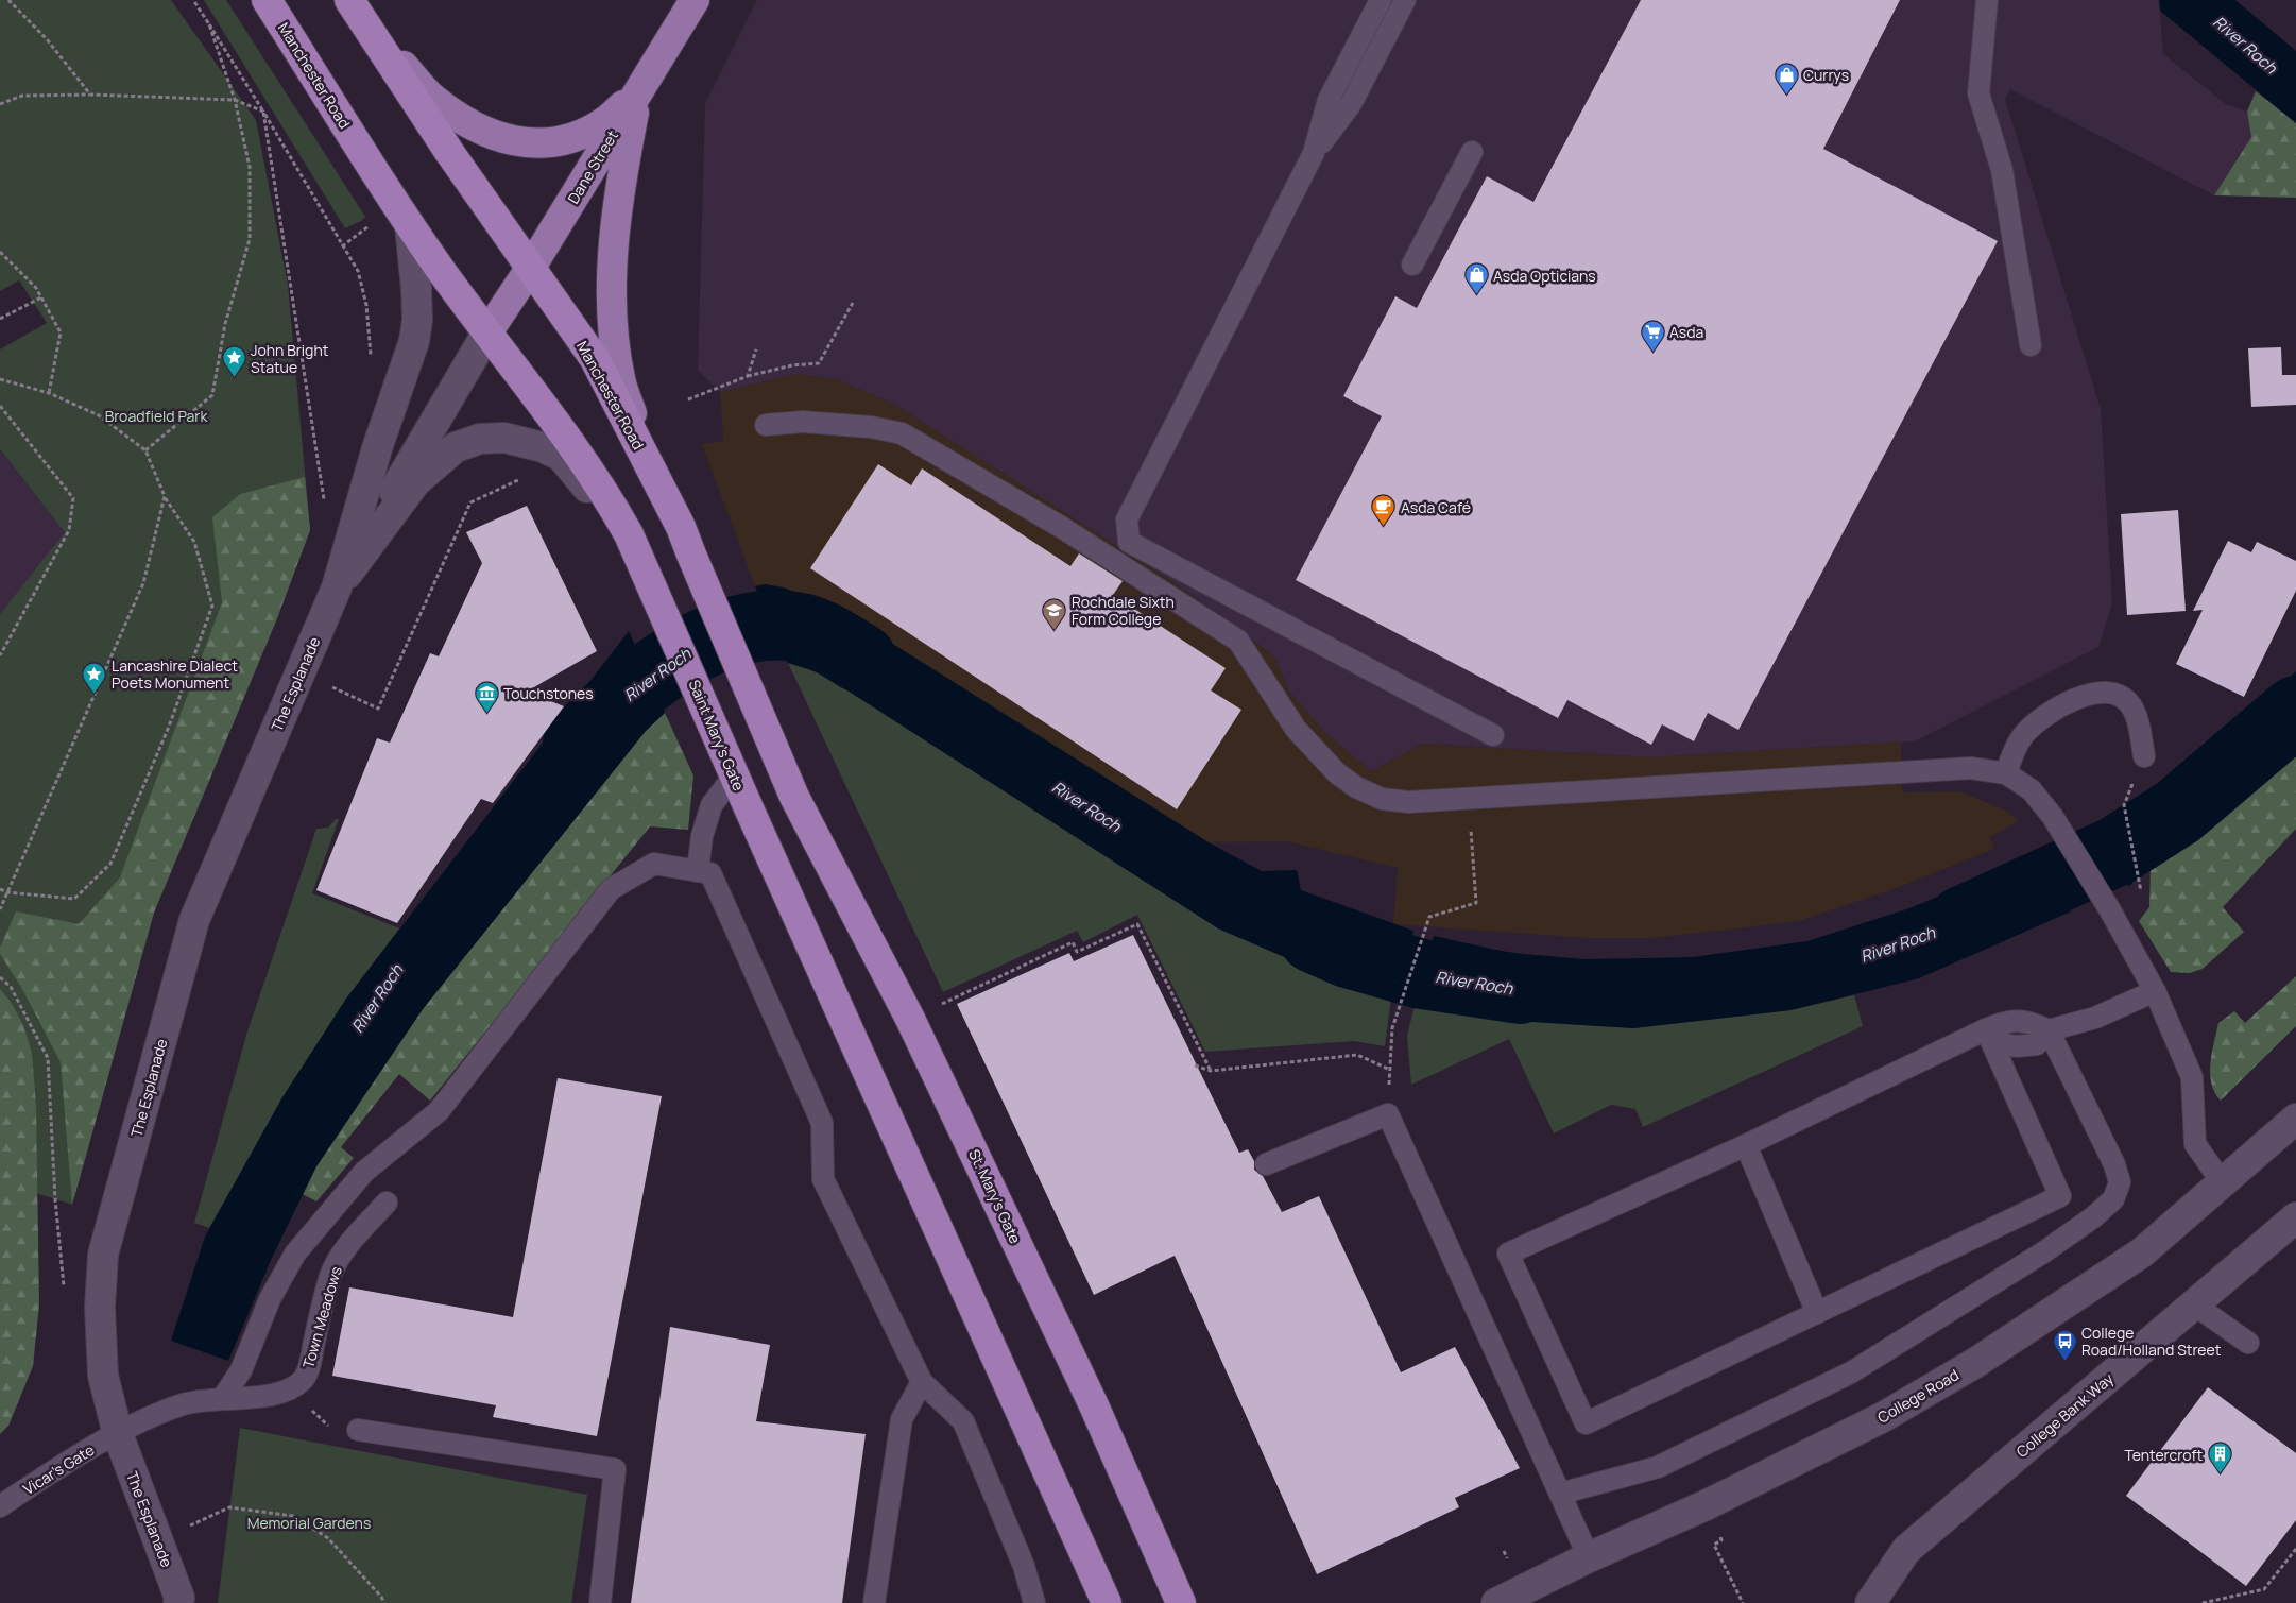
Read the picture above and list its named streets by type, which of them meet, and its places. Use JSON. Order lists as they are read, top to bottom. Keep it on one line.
{"streets":{"highway":["Manchester Road","Saint Mary's Gate","St. Mary's Gate"],"main road":["Dane Street"],"street":["The Esplanade","College Road","College Bank Way"],"lane":["Town Meadows","Vicar's Gate"]},"crossings":[["Manchester Road","Dane Street"],["Manchester Road","The Esplanade"],["Manchester Road","Saint Mary's Gate"],["Manchester Road","St. Mary's Gate"],["Dane Street","The Esplanade"],["The Esplanade","Vicar's Gate"]],"water":["River Roch"],"parks":["Broadfield Park","Memorial Gardens"],"places":{"shop":["Currys","Asda Opticians"],"supermarket":["Asda"],"place":["John Bright Statue","Lancashire Dialect Poets Monument"],"cafe":["Asda Café"],"school or university":["Rochdale Sixth Form College"],"museum":["Touchstones"],"bus stop":["College Road/Holland Street"],"building":["Tentercroft"]}}
